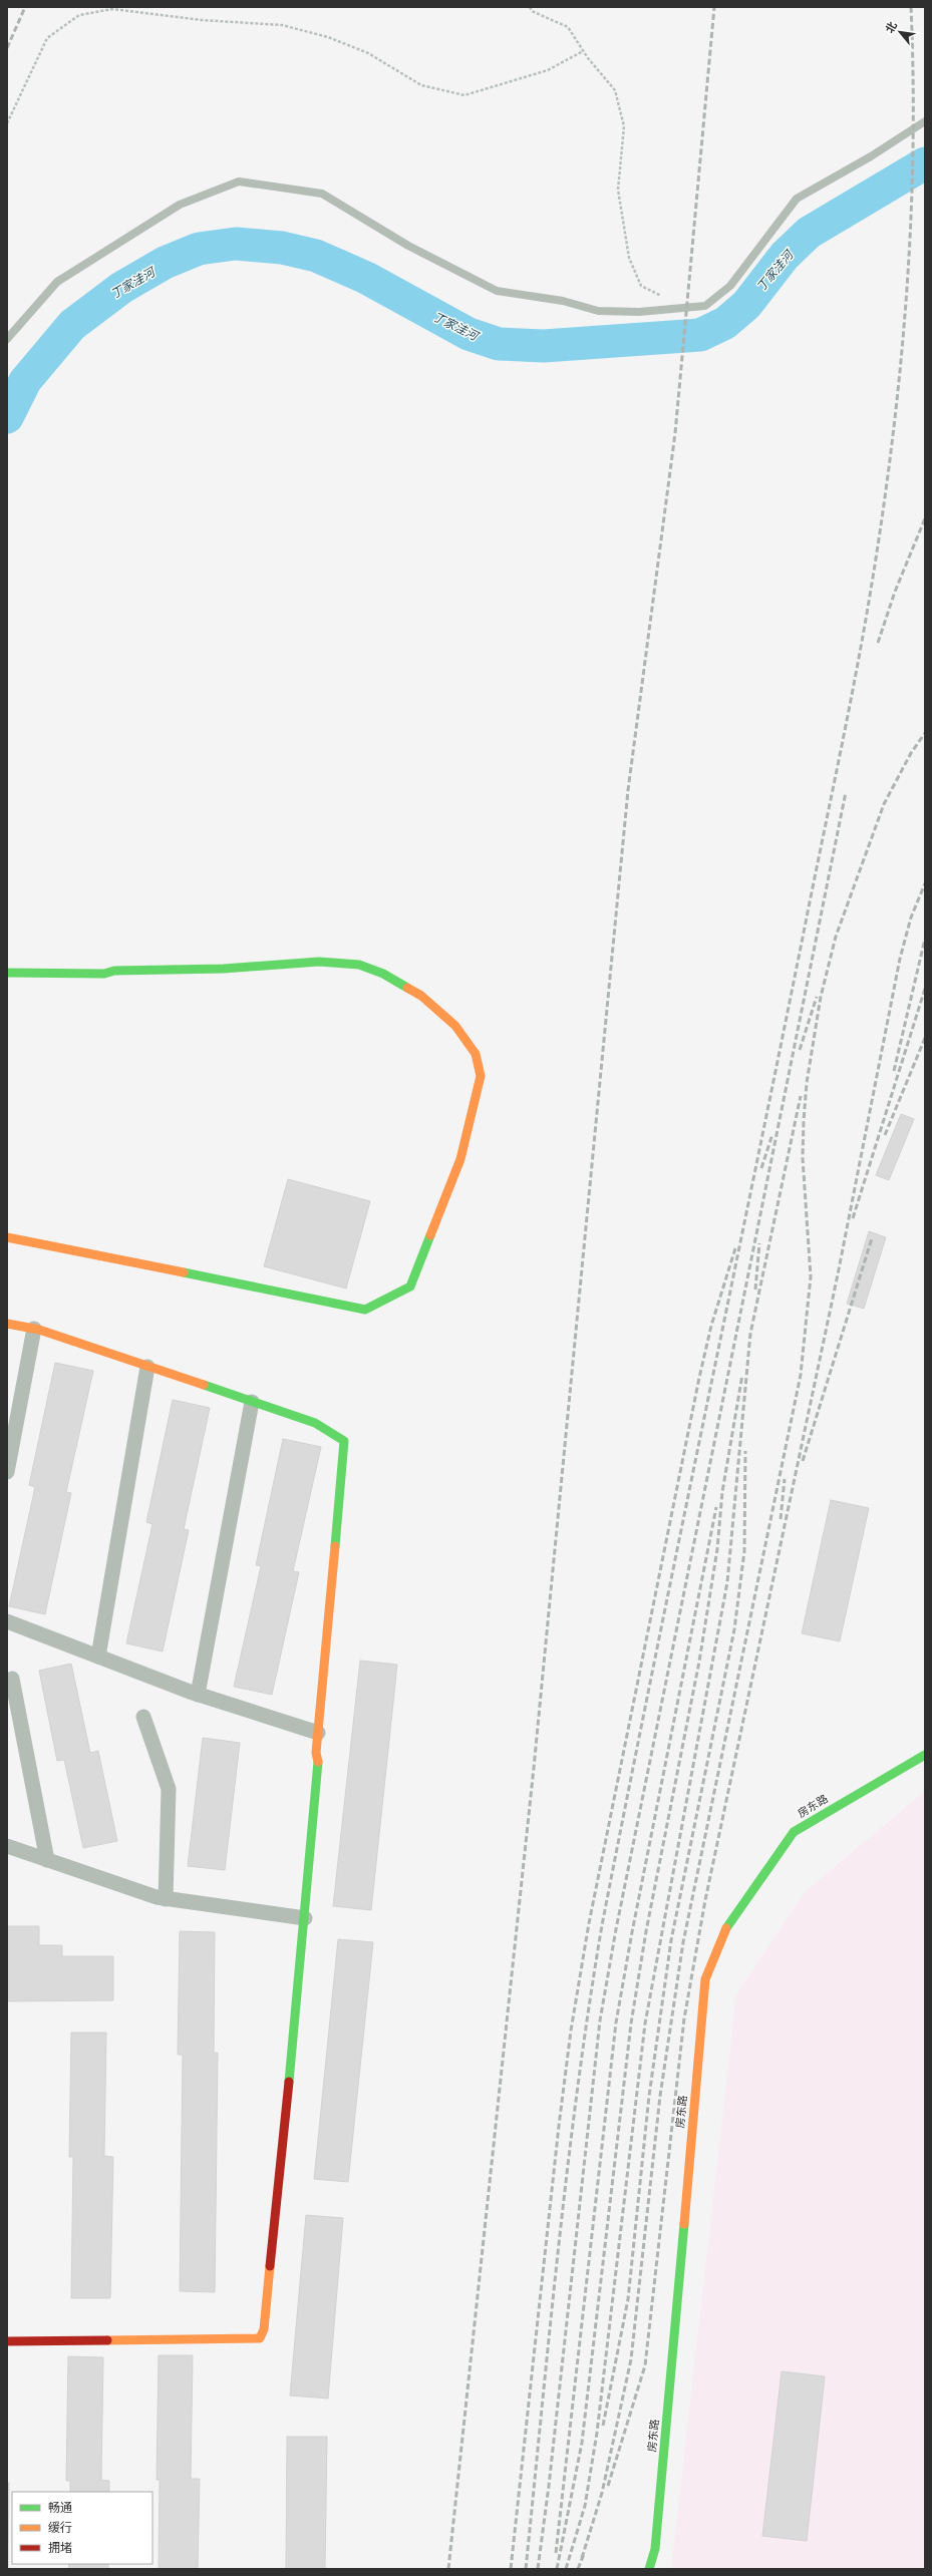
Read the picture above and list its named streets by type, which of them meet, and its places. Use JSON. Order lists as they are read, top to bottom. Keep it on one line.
{"streets":{"street":["房东路"]},"water":["丁家洼河"],"legend":["畅通","缓行","拥堵"],"north":"top left"}
